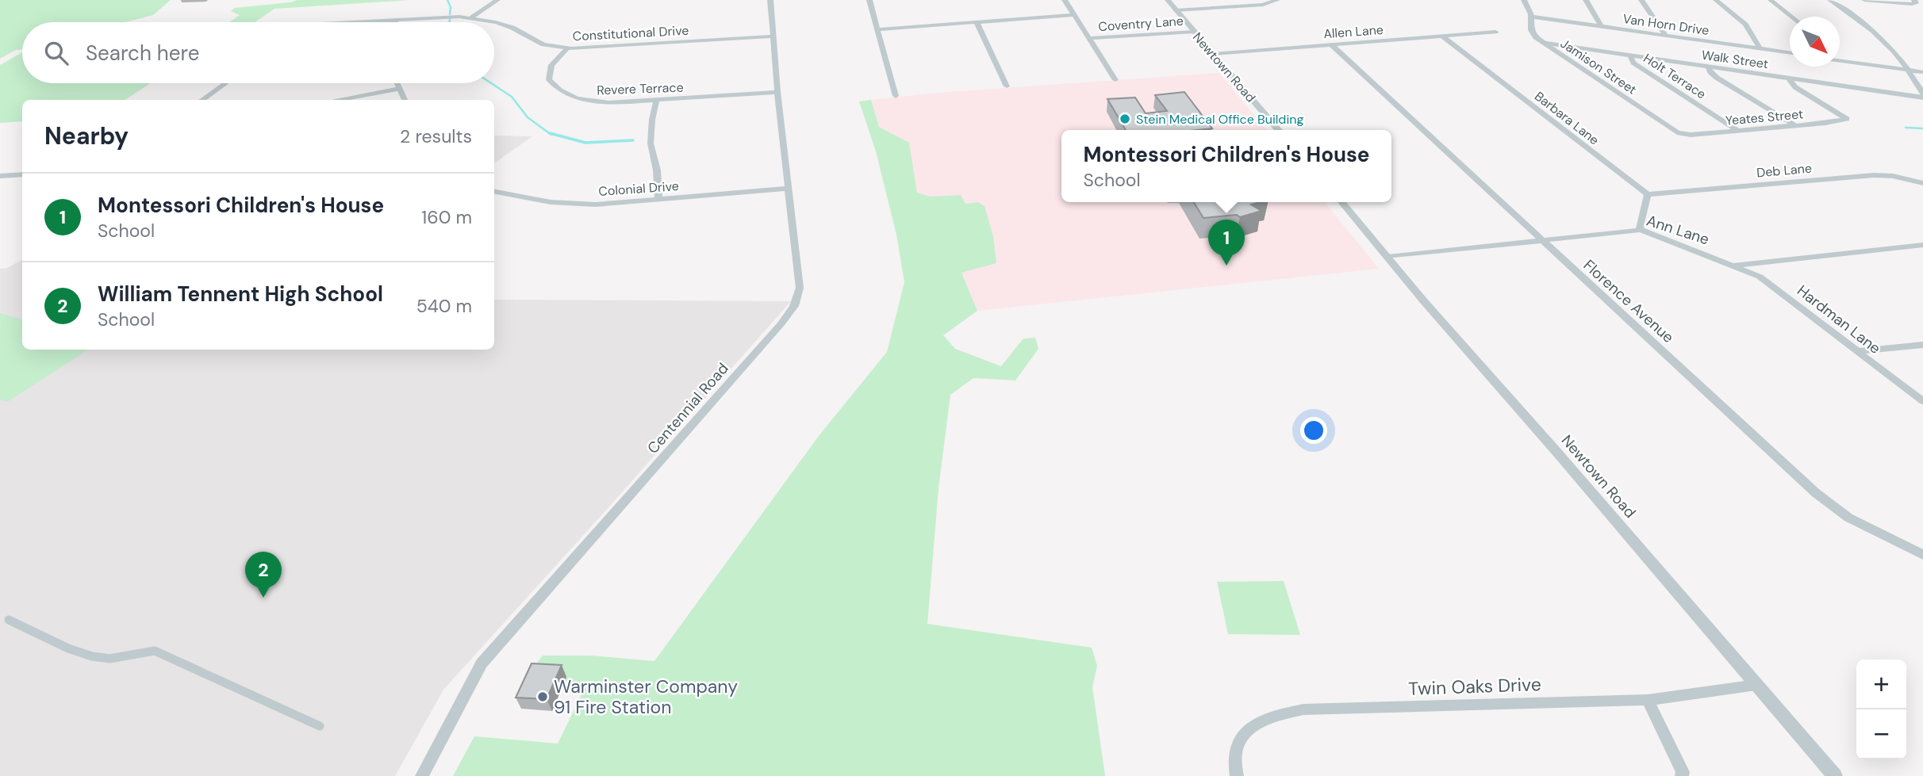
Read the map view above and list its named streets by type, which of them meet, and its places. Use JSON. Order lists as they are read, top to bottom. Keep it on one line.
{"streets":{"street":["Coventry Lane","Van Horn Drive","Allen Lane","Constitutional Drive","Walk Street","Jamison Street","Newtown Road","Holt Terrace","Revere Terrace","Yeates Street","Barbara Lane","Deb Lane","Colonial Drive","Ann Lane","Florence Avenue","Hardman Lane","Centennial Road","Twin Oaks Drive"]},"crossings":[["Coventry Lane","Newtown Road"],["Van Horn Drive","Jamison Street"],["Allen Lane","Newtown Road"],["Allen Lane","Barbara Lane"],["Allen Lane","Florence Avenue"],["Constitutional Drive","Revere Terrace"],["Constitutional Drive","Centennial Road"],["Walk Street","Jamison Street"],["Walk Street","Holt Terrace"],["Walk Street","Yeates Street"],["Jamison Street","Yeates Street"],["Newtown Road","Ann Lane"],["Newtown Road","Twin Oaks Drive"],["Holt Terrace","Yeates Street"],["Revere Terrace","Centennial Road"],["Barbara Lane","Deb Lane"],["Colonial Drive","Centennial Road"],["Ann Lane","Florence Avenue"],["Ann Lane","Hardman Lane"]],"places":["Stein Medical Office Building","Warminster Company 91 Fire Station"],"north":"bottom right","page":{"search":"Search here","heading":["Nearby","2 results"],"popup":["Montessori Children's House","School"],"list":[{"mark":"1","name":"Montessori Children's House","note":"School","value":"160 m"},{"mark":"2","name":"William Tennent High School","note":"School","value":"540 m"}],"pins":["1","2"],"map_buttons":["+","−"]}}
